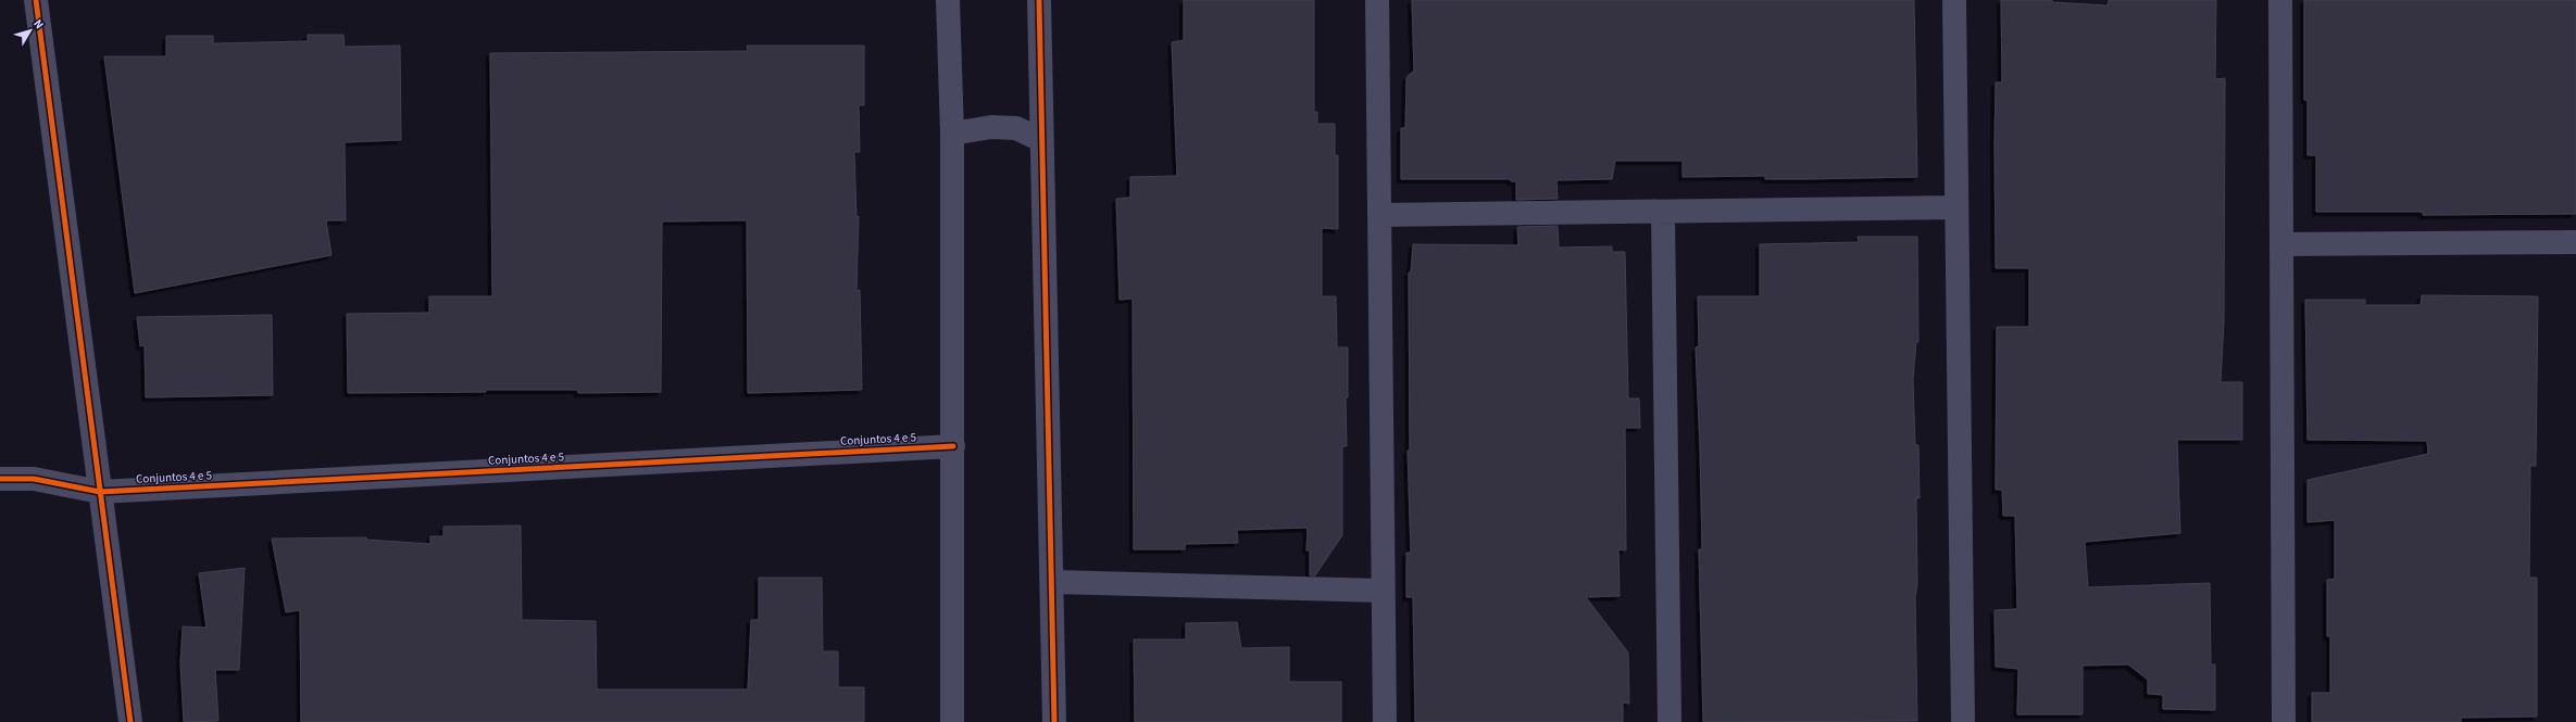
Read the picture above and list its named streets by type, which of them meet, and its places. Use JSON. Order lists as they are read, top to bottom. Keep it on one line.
{"streets":{"street":["Conjuntos 4 e 5"]},"north":"top right"}
